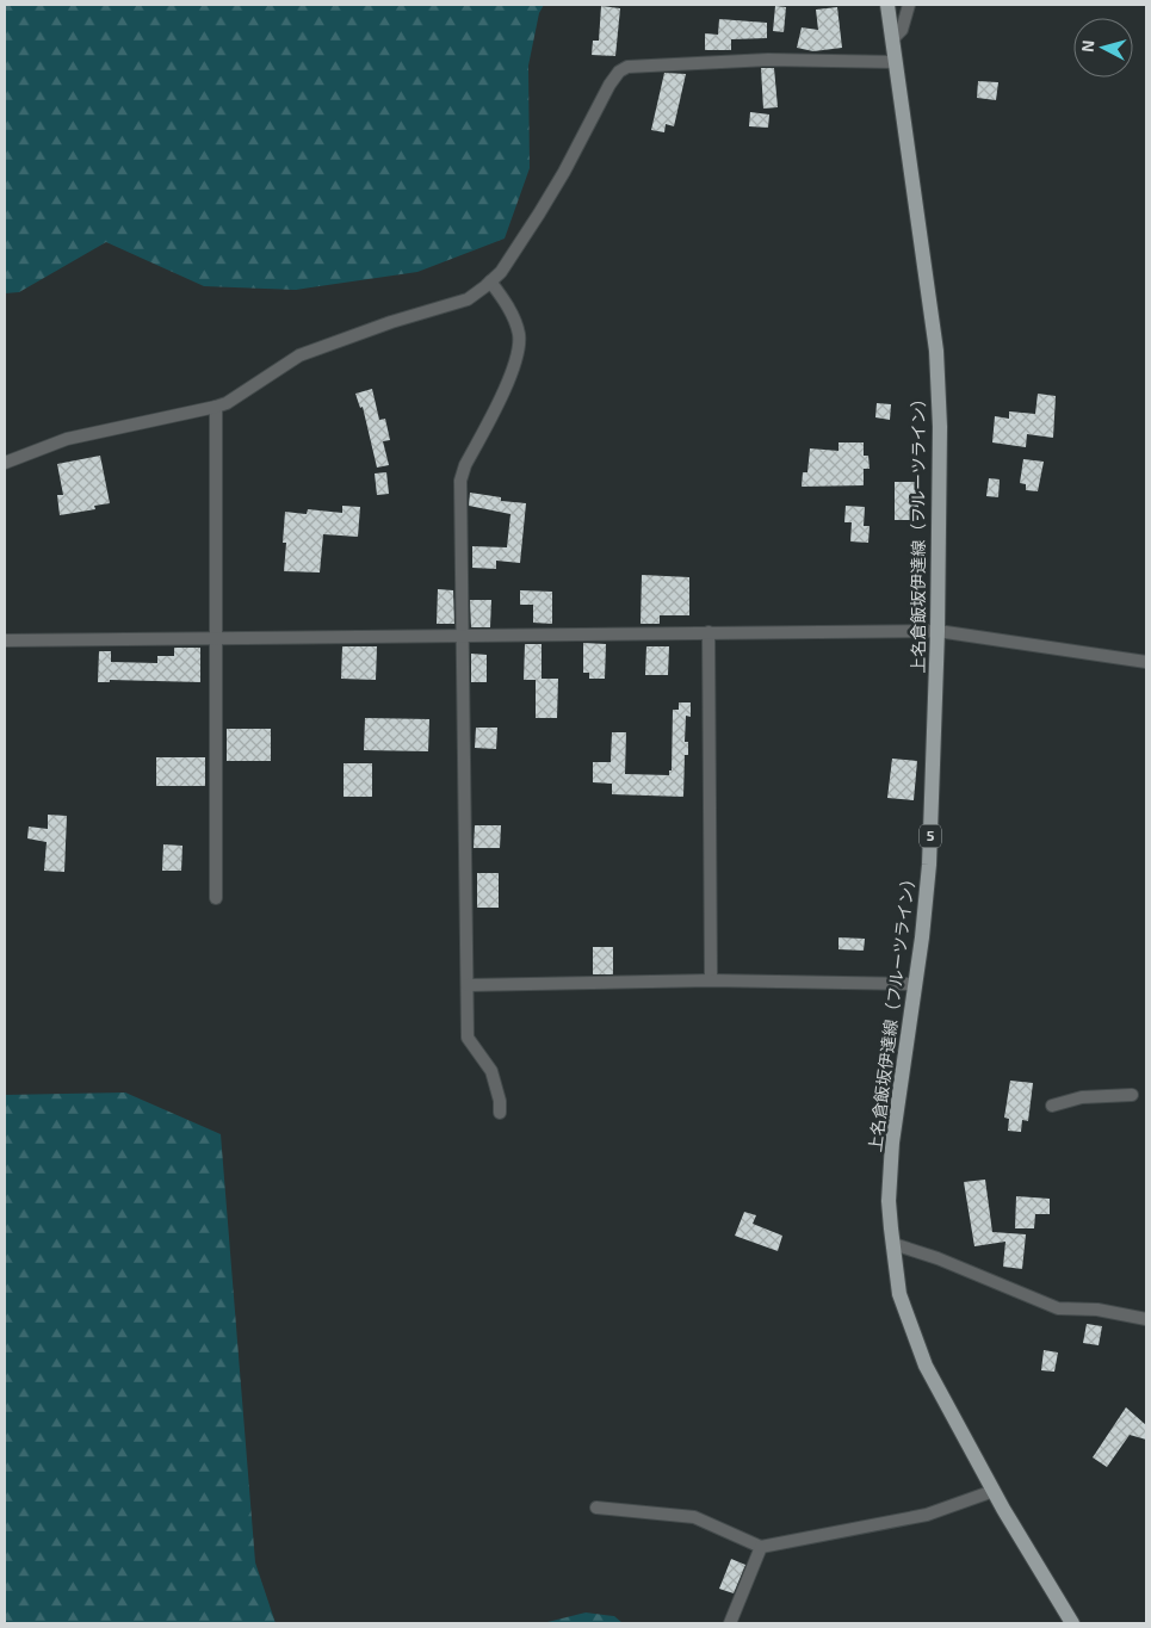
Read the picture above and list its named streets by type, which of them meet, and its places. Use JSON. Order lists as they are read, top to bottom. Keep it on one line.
{"streets":{"main road":["上名倉飯坂伊達線（フルーツライン）","5"]},"north":"left"}
